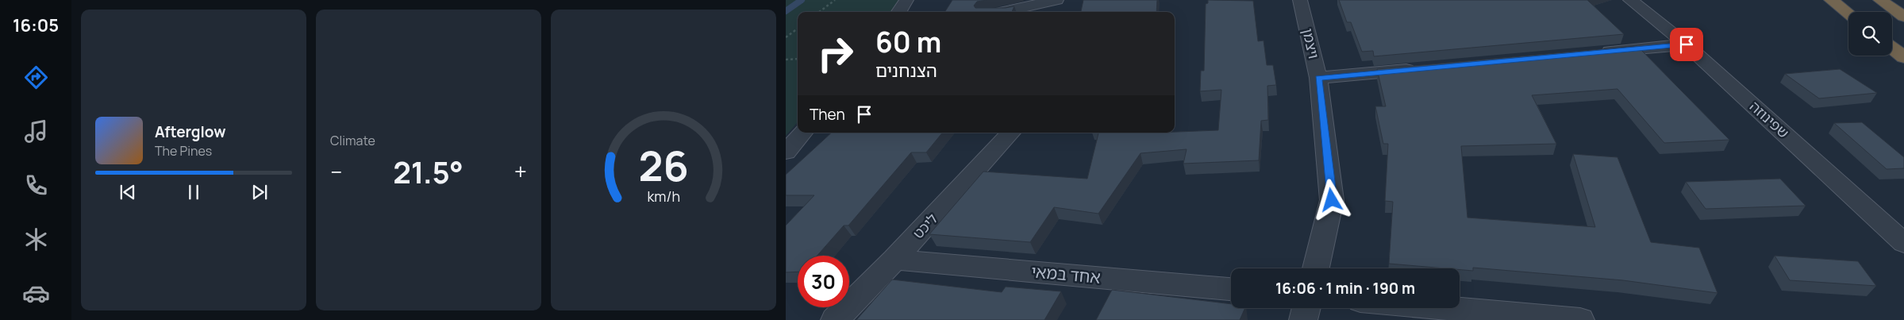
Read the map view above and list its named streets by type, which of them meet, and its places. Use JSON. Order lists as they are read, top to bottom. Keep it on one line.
{"streets":{"street":["ויצמן","שפינוזה","ליכט","אחד במאי"]},"crossings":[["ליכט","אחד במאי"]],"page":{"tabs":"16:05","tile":"Climate","turn":["60 m","הצנחנים"],"then":"Then","song":["Afterglow","The Pines"],"heat":["−","21.5°","+"],"limit":"30","trip":"16:06 · 1 min · 190 m","gauge":["26","km/h"]}}
